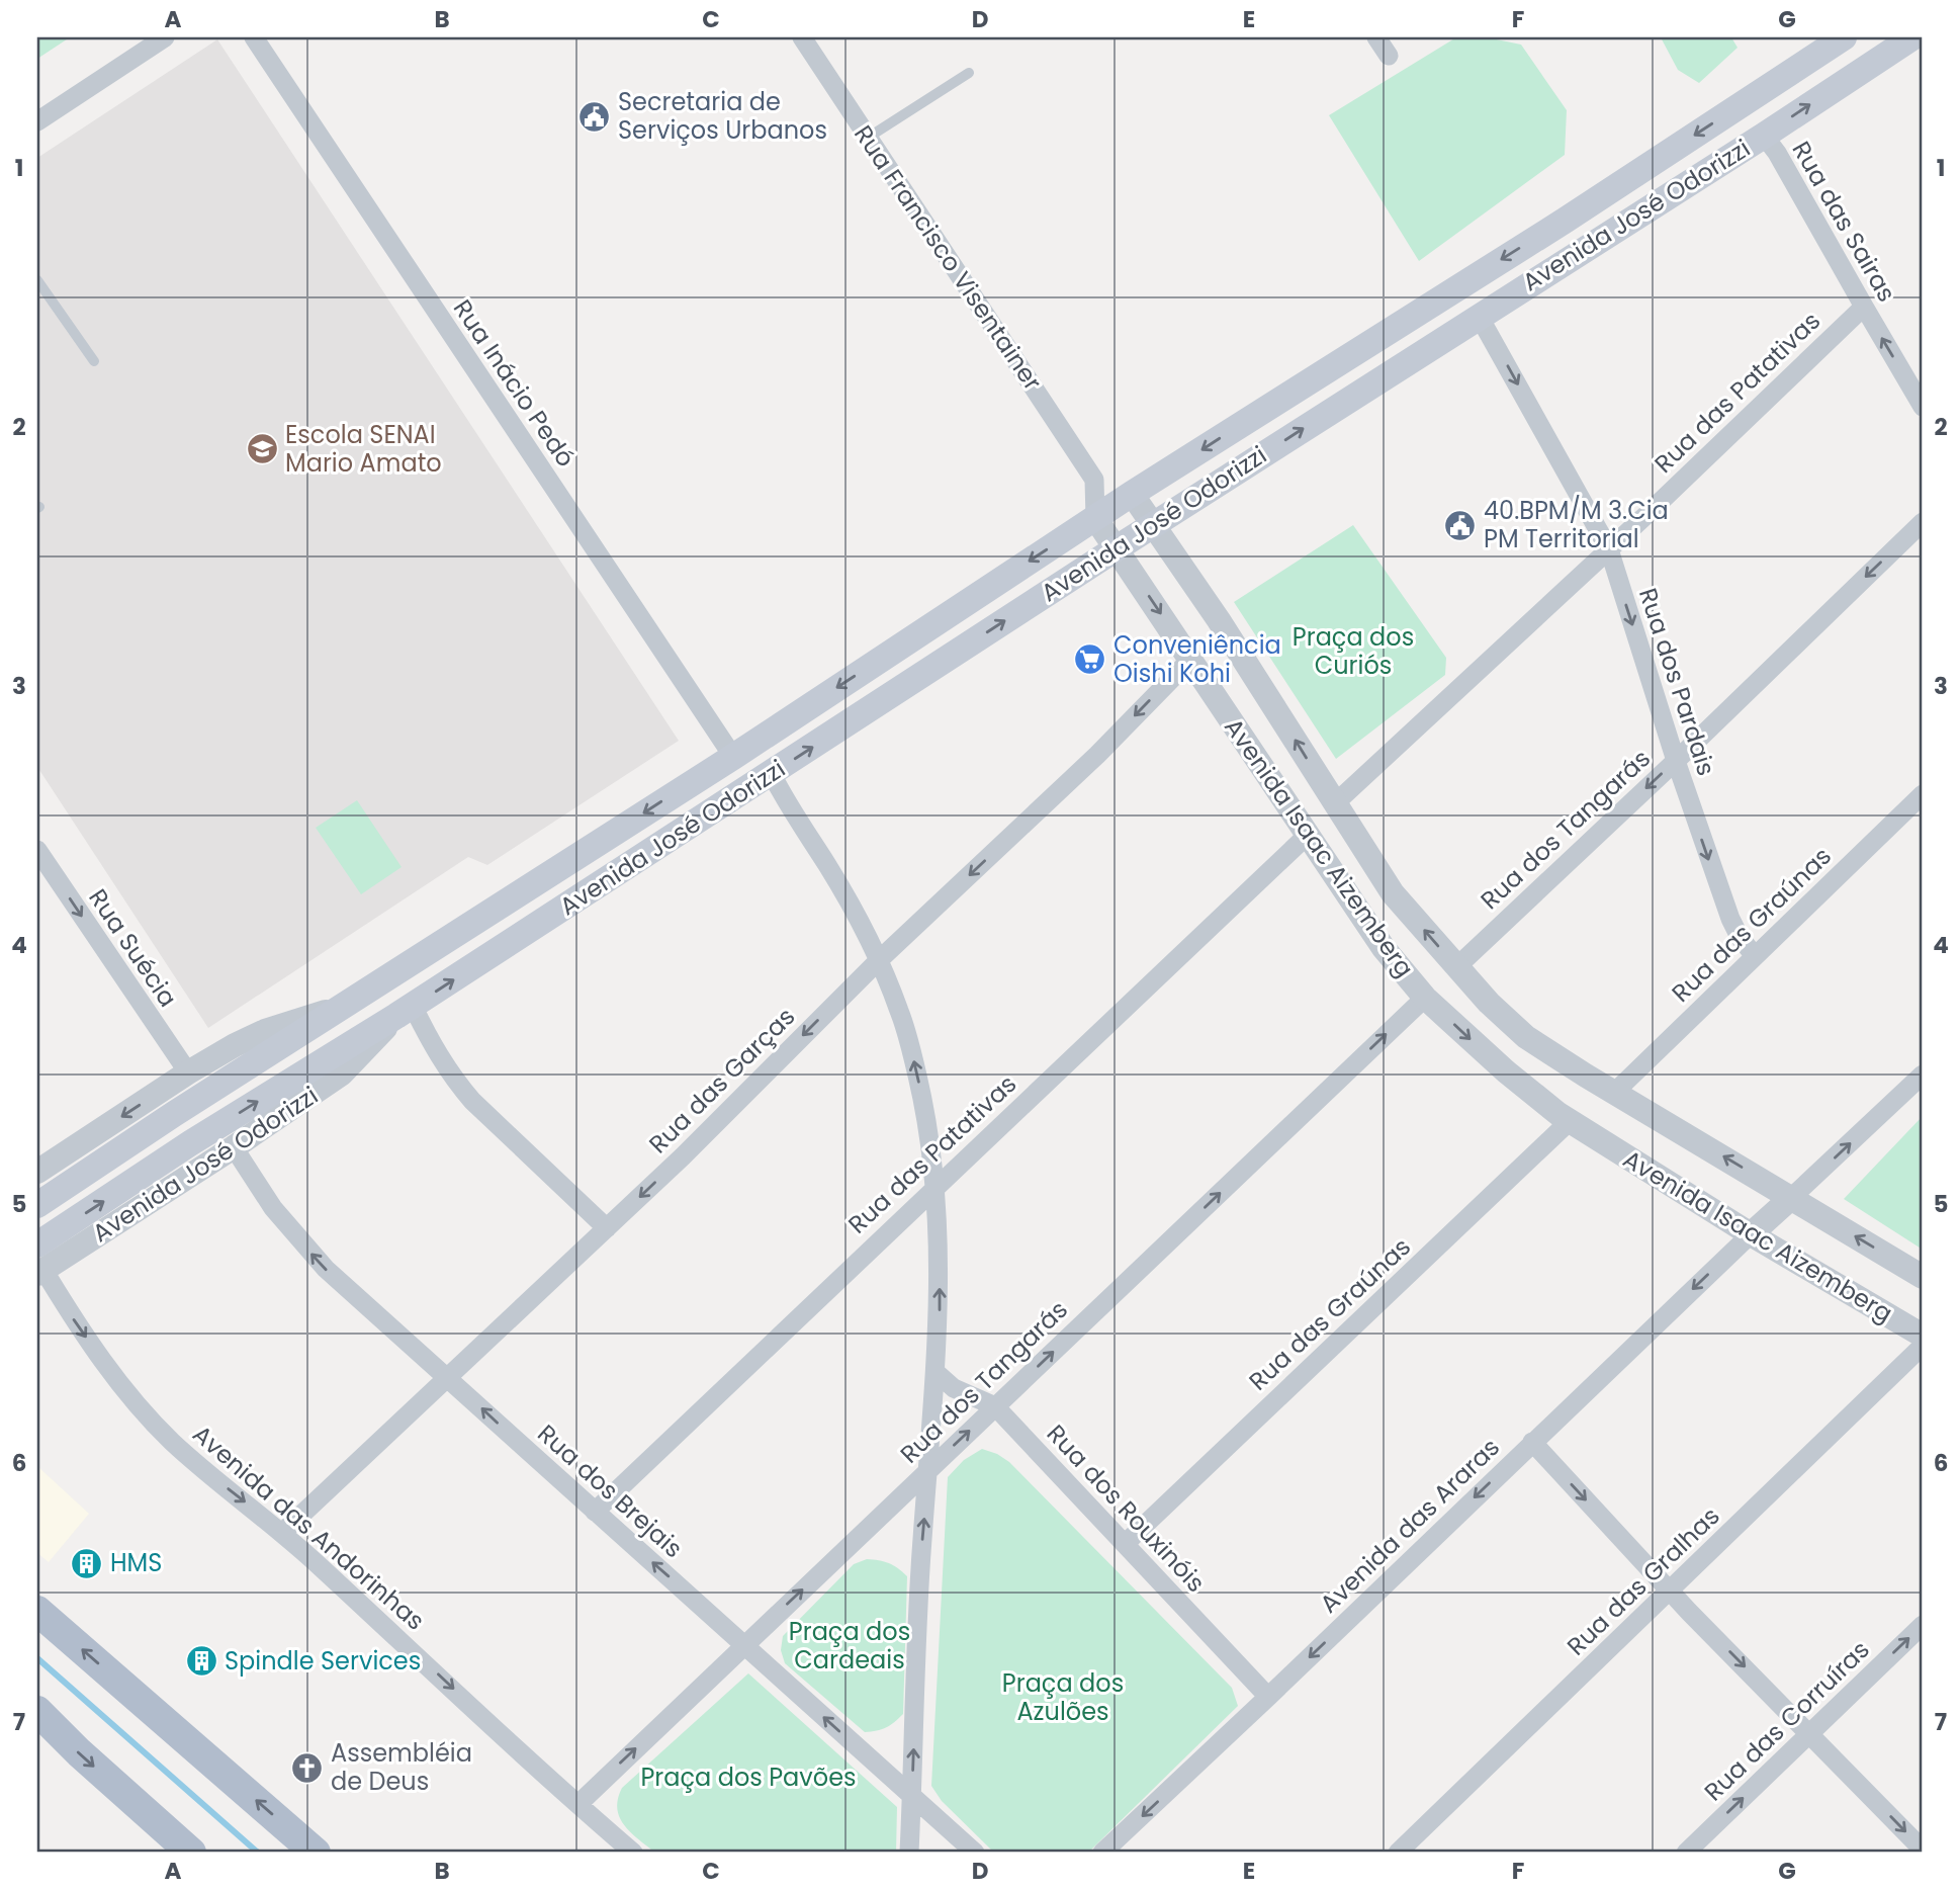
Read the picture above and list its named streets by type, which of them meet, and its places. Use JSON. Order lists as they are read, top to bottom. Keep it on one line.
{"streets":{"main road":["Avenida José Odorizzi"],"street":["Rua das Sairas","Rua Francisco Visentainer","Rua Inácio Pedó","Rua das Patativas","Rua dos Pardais","Rua dos Tangarás","Avenida Isaac Aizemberg","Rua das Graúnas","Rua Suécia","Rua das Garças","Rua dos Brejais","Rua dos Rouxinóis","Avenida das Araras","Avenida das Andorinhas","Rua das Gralhas","Rua das Corruíras"]},"crossings":[["Avenida José Odorizzi","Rua das Sairas"],["Avenida José Odorizzi","Rua Inácio Pedó"],["Avenida José Odorizzi","Rua dos Pardais"],["Avenida José Odorizzi","Avenida Isaac Aizemberg"],["Avenida José Odorizzi","Rua Suécia"],["Avenida José Odorizzi","Rua dos Brejais"],["Avenida José Odorizzi","Avenida das Andorinhas"],["Rua das Sairas","Rua das Patativas"],["Rua das Patativas","Rua dos Pardais"],["Rua das Patativas","Avenida Isaac Aizemberg"],["Rua das Patativas","Rua dos Brejais"],["Rua dos Pardais","Rua dos Tangarás"],["Rua dos Pardais","Rua das Graúnas"],["Rua dos Tangarás","Avenida Isaac Aizemberg"],["Rua dos Tangarás","Rua dos Brejais"],["Rua dos Tangarás","Rua dos Rouxinóis"],["Rua dos Tangarás","Avenida das Andorinhas"],["Avenida Isaac Aizemberg","Rua das Graúnas"],["Avenida Isaac Aizemberg","Rua das Garças"],["Avenida Isaac Aizemberg","Avenida das Araras"],["Rua das Graúnas","Rua dos Rouxinóis"],["Rua das Garças","Rua dos Brejais"],["Rua das Garças","Avenida das Andorinhas"],["Rua dos Rouxinóis","Avenida das Araras"]],"one_way":["Rua das Sairas","Rua dos Pardais","Rua Suécia","Rua das Garças","Rua dos Brejais","Avenida das Araras","Avenida das Andorinhas","Rua das Corruíras"],"parks":["Praça dos Curiós","Praça dos Cardeais","Praça dos Azulões","Praça dos Pavões"],"places":{"public building":["Secretaria de Serviços Urbanos","40.BPM/M 3.Cia PM Territorial"],"school or university":["Escola SENAI Mario Amato"],"supermarket":["Conveniência Oishi Kohi"],"building":["HMS","Spindle Services"],"church":["Assembléia de Deus"]},"grid":{"columns":["A","B","C","D","E","F","G"],"rows":["1","2","3","4","5","6","7"]}}
